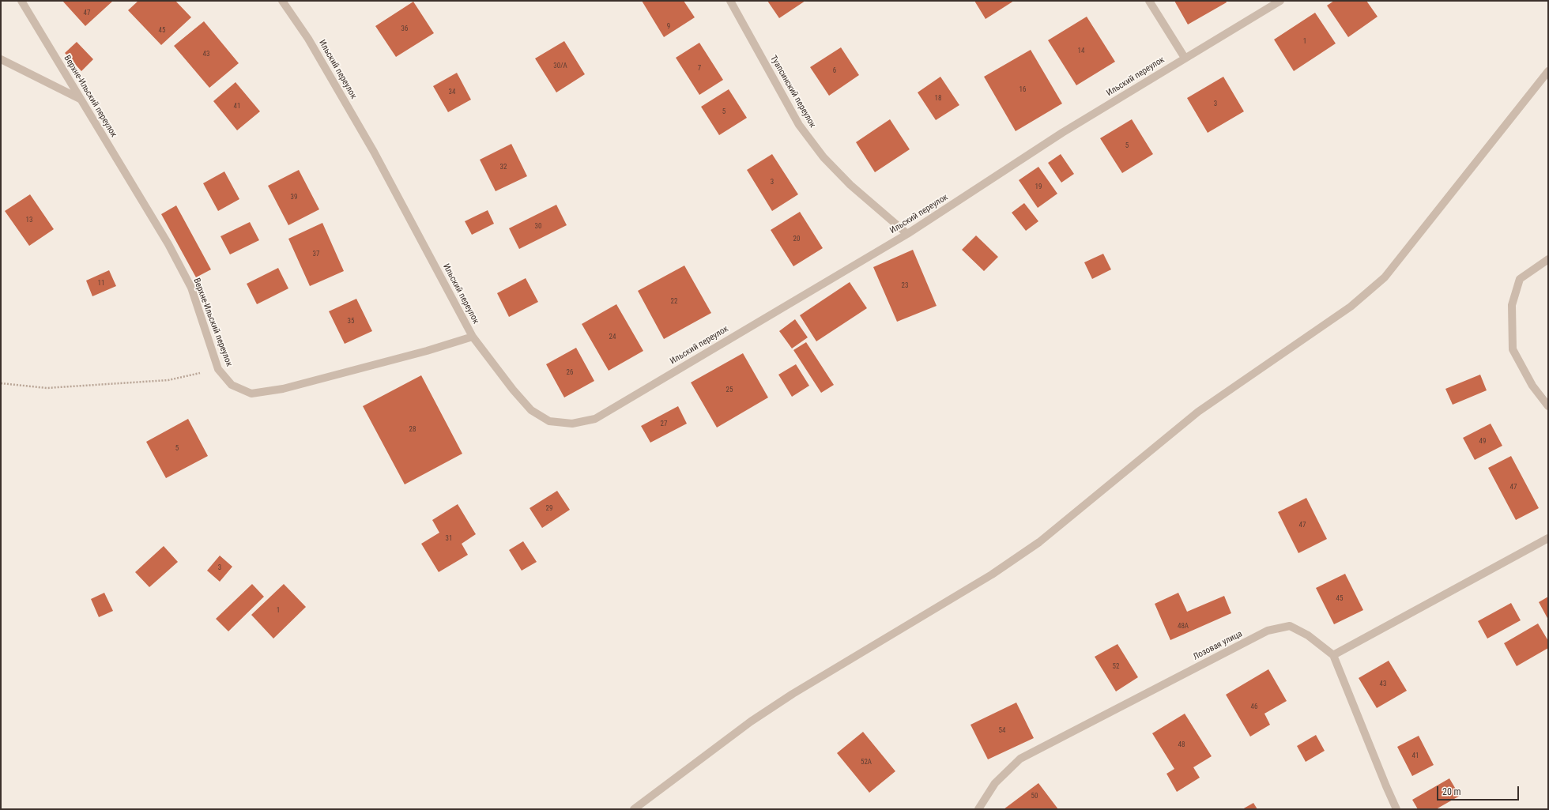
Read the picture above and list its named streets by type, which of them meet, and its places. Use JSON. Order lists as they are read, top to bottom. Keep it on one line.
{"streets":{"street":["Ильский переулок","Туапсинский переулок","Верхне-Ильский переулок","Лозовая улица"]},"crossings":[["Ильский переулок","Туапсинский переулок"],["Ильский переулок","Верхне-Ильский переулок"]],"house_numbers":["47","9","36","45","1","14","43","30/А","7","6","16","34","18","3","41","5","5","32","3","19","39","13","30","20","37","11","23","22","35","24","26","25","27","28","49","5","47","29","47","31","3","45","1","48А","52","43","46","54","48","41","52А","50"],"scale_bar":"20 m"}
